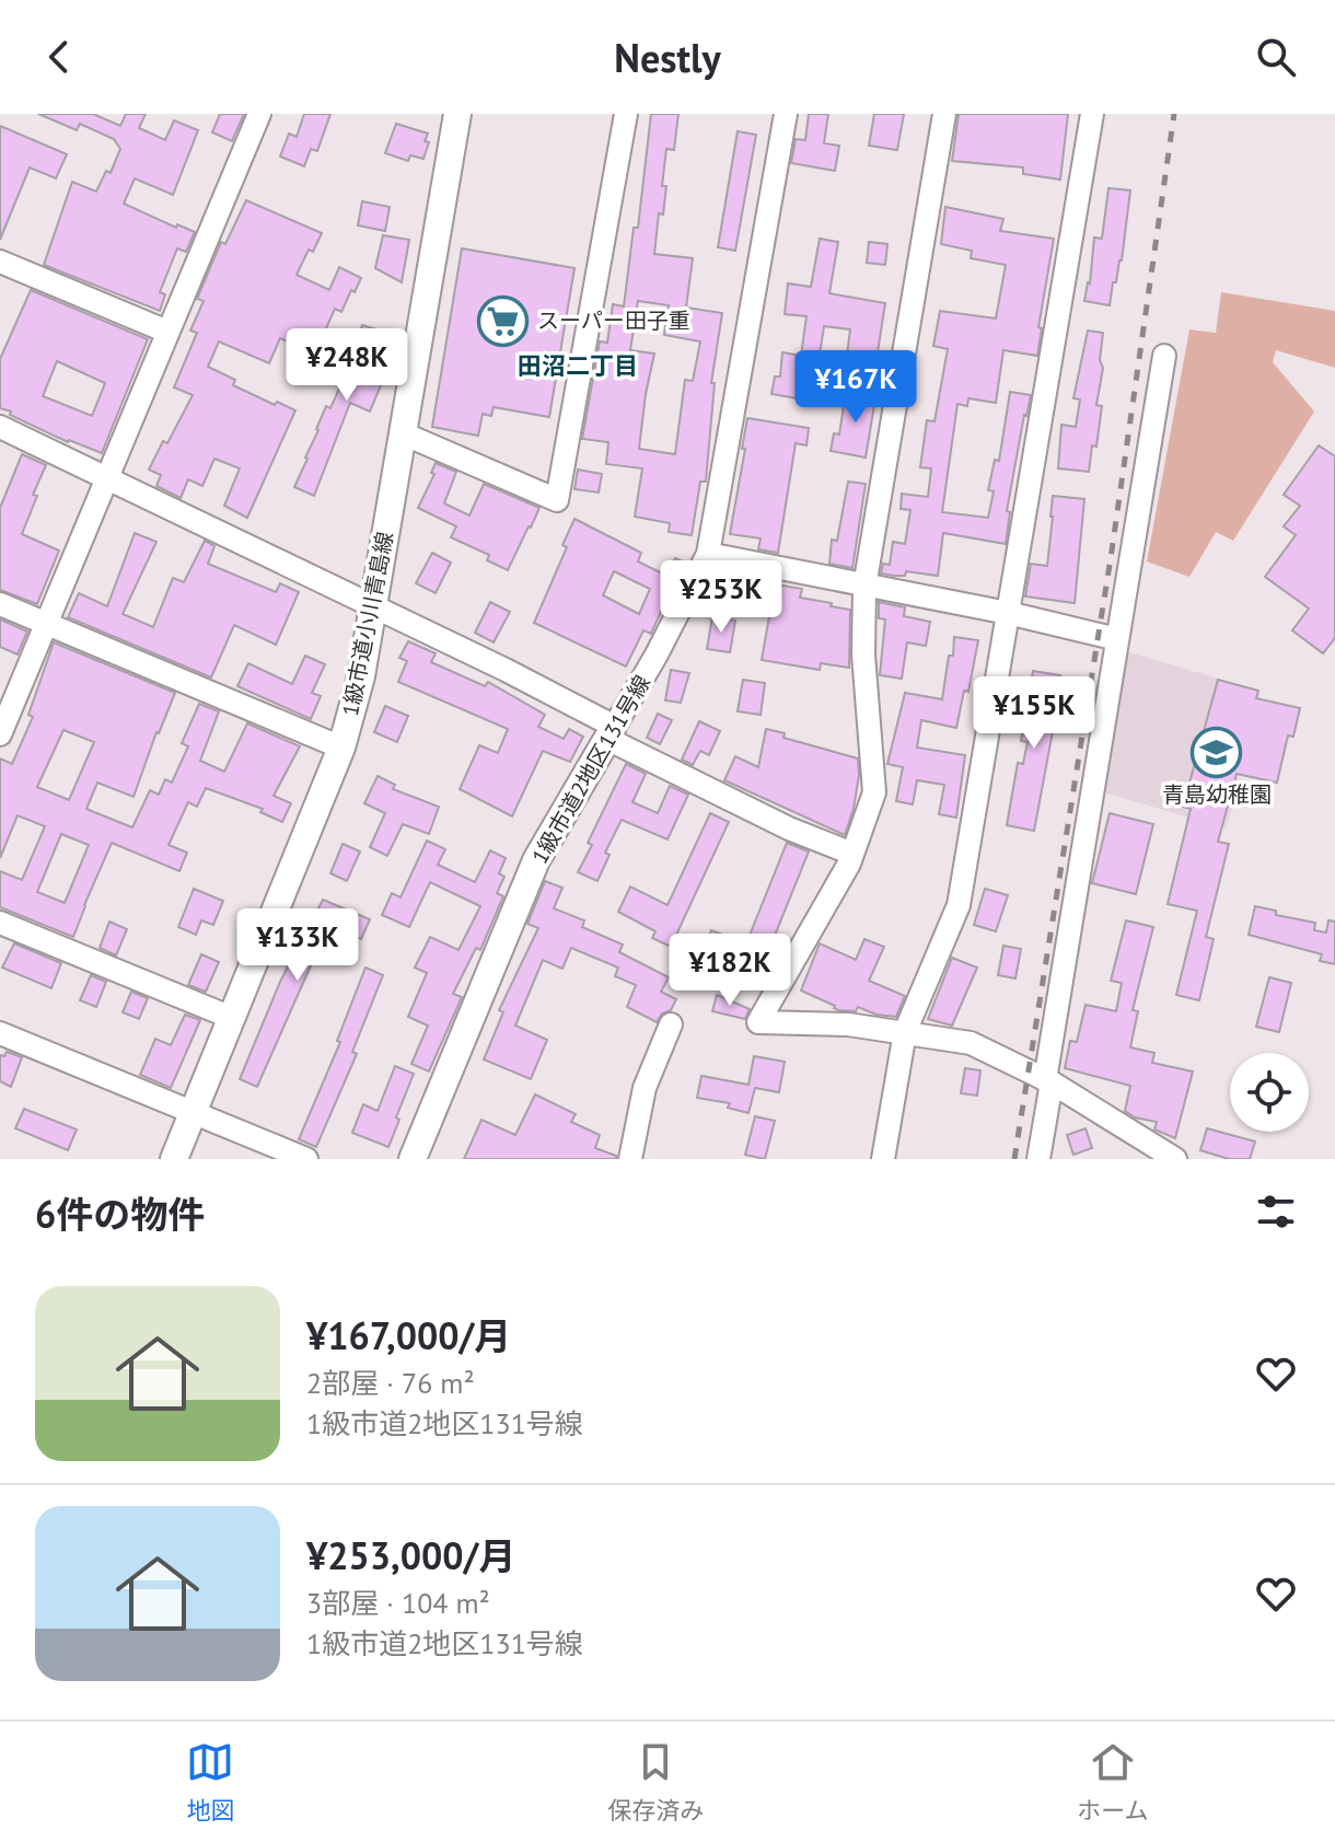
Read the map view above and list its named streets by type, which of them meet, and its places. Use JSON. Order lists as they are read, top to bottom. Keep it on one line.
{"streets":{"street":["1級市道小川青島線","1級市道2地区131号線"]},"districts":["田沼二丁目"],"places":{"supermarket":["スーパー田子重"],"school or university":["青島幼稚園"]},"page":{"header":"Nestly","price":["¥248K","¥167K","¥253K","¥155K","¥133K","¥182K"],"heading":"6件の物件","list":[{"name":"¥167,000/月","note":"2部屋 · 76 m² · 1級市道2地区131号線"},{"name":"¥253,000/月","note":"3部屋 · 104 m² · 1級市道2地区131号線"}],"tabs":["地図","保存済み","ホーム"]}}
